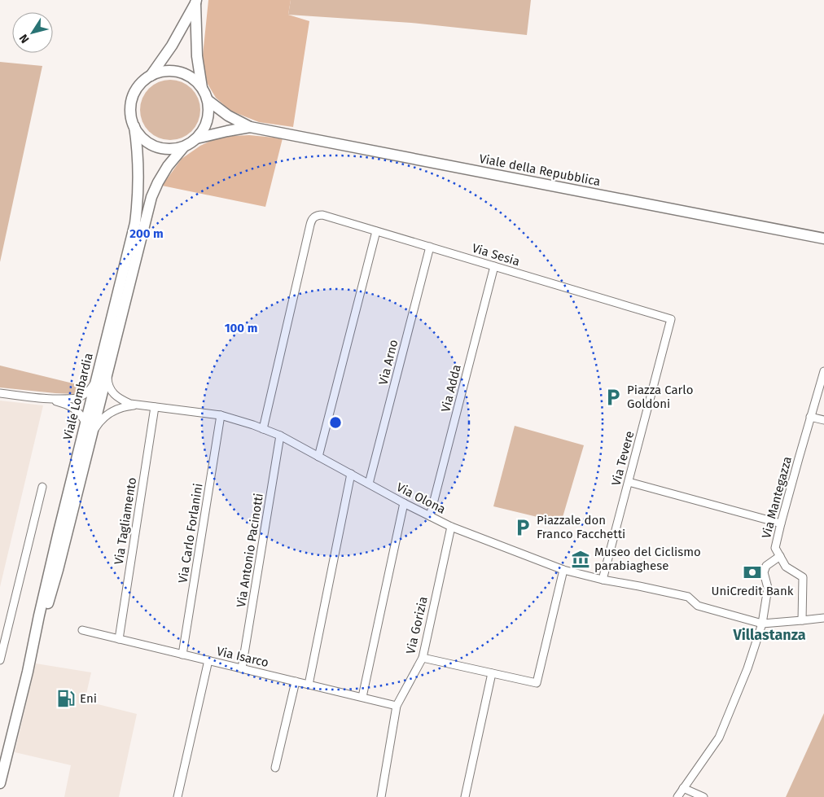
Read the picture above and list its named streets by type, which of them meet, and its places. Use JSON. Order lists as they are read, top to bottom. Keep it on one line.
{"streets":{"main road":["Viale della Repubblica","Viale Lombardia"],"street":["Via Sesia","Via Arno","Via Adda","Via Tevere","Via Mantegazza","Via Olona","Via Tagliamento","Via Carlo Forlanini","Via Antonio Pacinotti","Via Gorizia","Via Isarco"]},"crossings":[["Via Sesia","Via Arno"],["Via Sesia","Via Adda"],["Via Sesia","Via Tevere"],["Via Sesia","Via Olona"],["Via Arno","Via Olona"],["Via Adda","Via Olona"],["Viale Lombardia","Via Olona"],["Via Tevere","Via Olona"],["Via Olona","Via Tagliamento"],["Via Olona","Via Carlo Forlanini"],["Via Olona","Via Antonio Pacinotti"],["Via Olona","Via Gorizia"],["Via Tagliamento","Via Isarco"],["Via Carlo Forlanini","Via Isarco"],["Via Antonio Pacinotti","Via Isarco"],["Via Gorizia","Via Isarco"]],"districts":["Villastanza"],"places":{"parking":["Piazza Carlo Goldoni","Piazzale don Franco Facchetti"],"museum":["Museo del Ciclismo parabiaghese"],"bank":["UniCredit Bank"],"fuel station":["Eni"]},"north":"bottom left","rings":["200 m","100 m"]}
